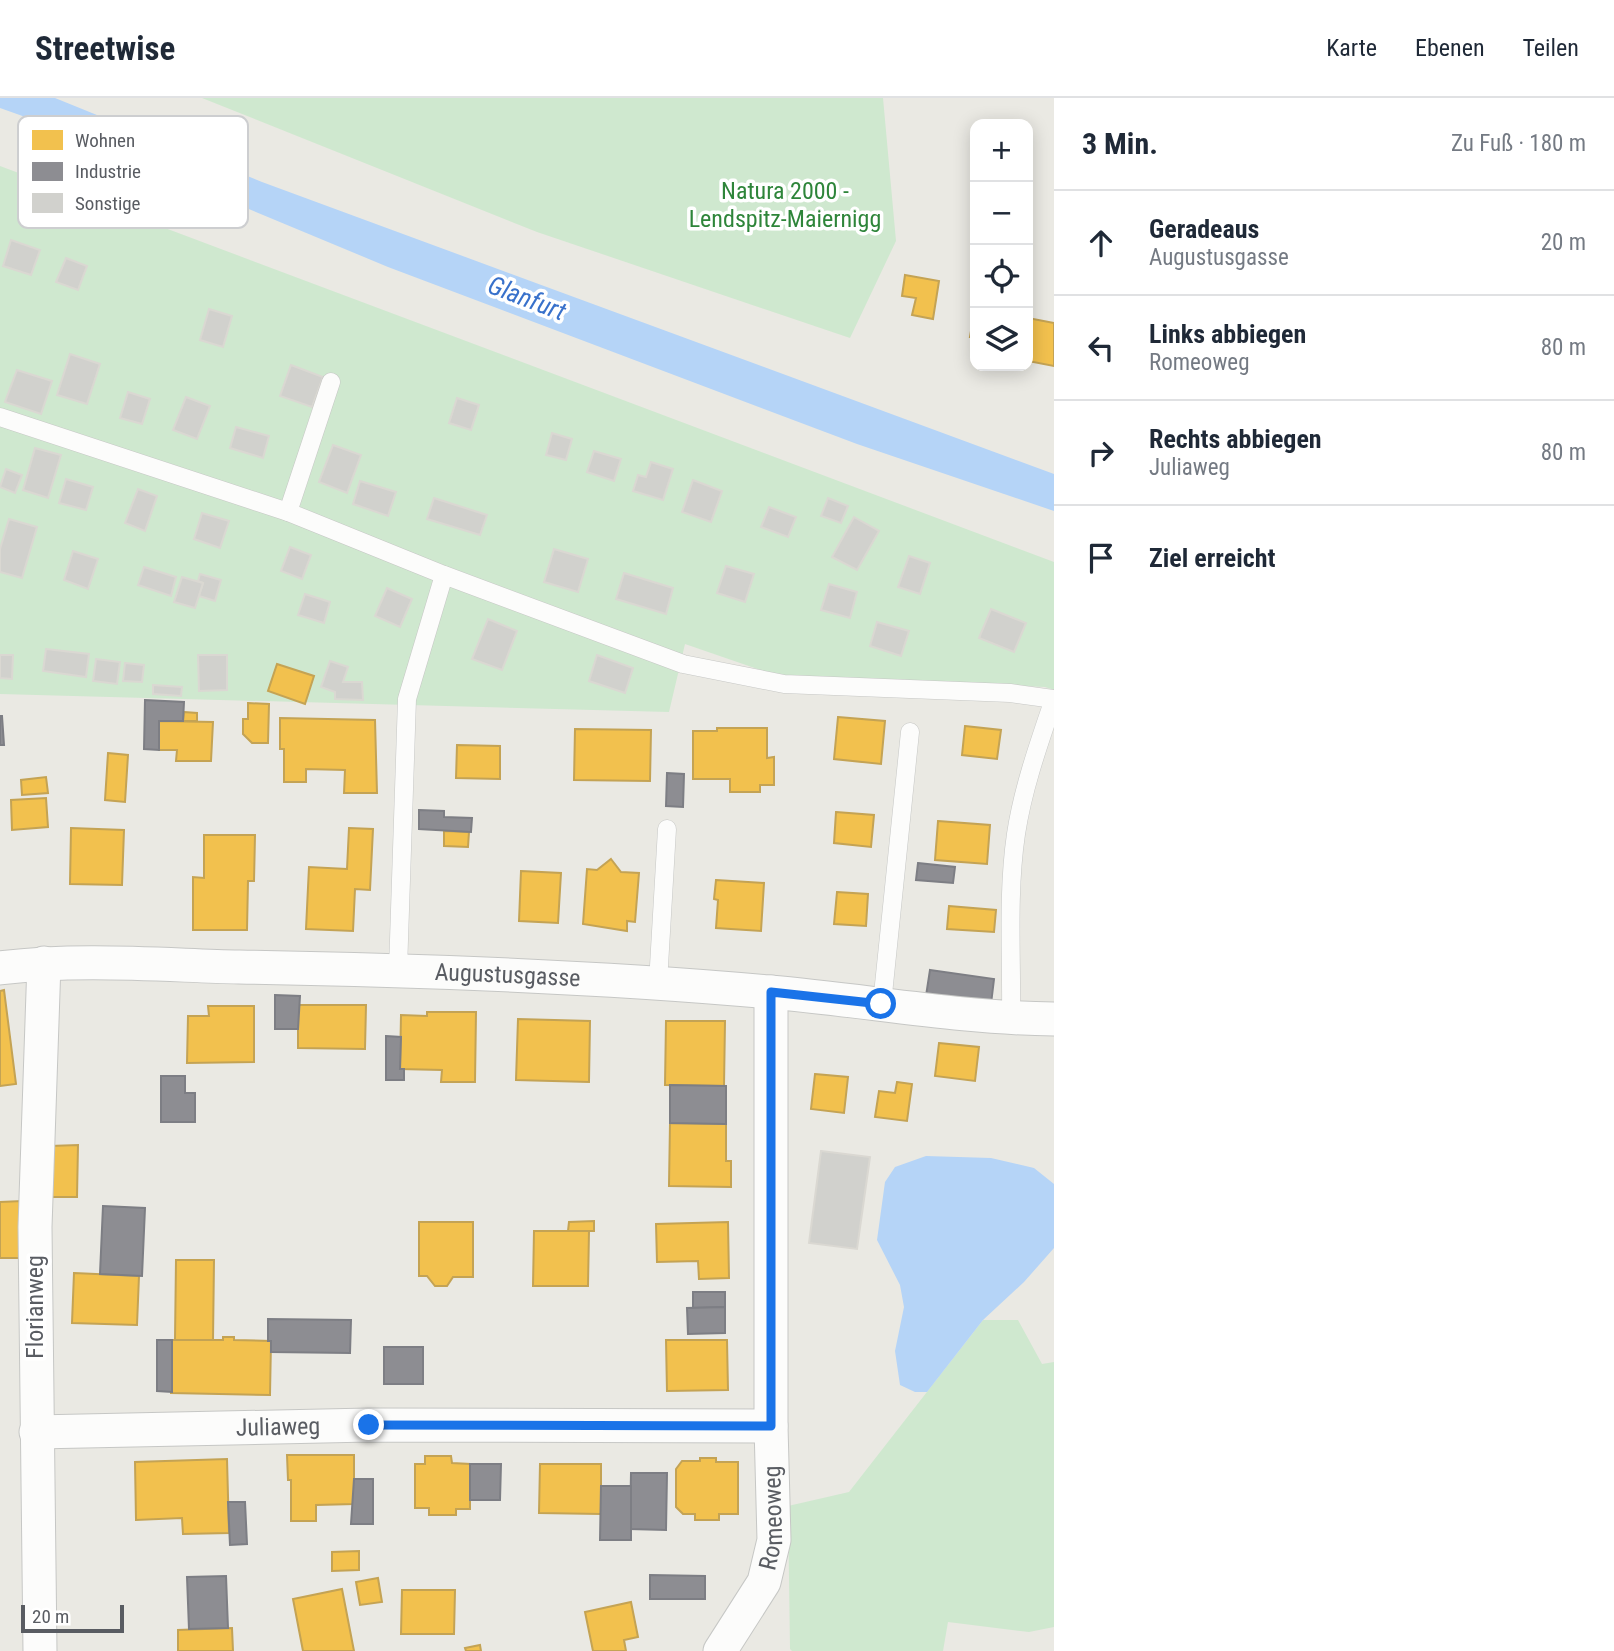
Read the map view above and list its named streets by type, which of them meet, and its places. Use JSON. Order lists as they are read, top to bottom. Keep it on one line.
{"streets":{"street":["Augustusgasse","Florianweg","Juliaweg","Romeoweg"]},"crossings":[["Augustusgasse","Florianweg"],["Augustusgasse","Romeoweg"],["Florianweg","Juliaweg"],["Juliaweg","Romeoweg"]],"water":["Glanfurt"],"parks":["Natura 2000 - Lendspitz-Maiernigg"],"legend":["Wohnen","Industrie","Sonstige"],"scale_bar":"20 m","page":{"header":"Streetwise","nav":["Karte","Ebenen","Teilen"],"heading":["3 Min.","Zu Fuß · 180 m"],"map_buttons":["+","−"],"list":[["Geradeaus","Augustusgasse","20 m"],["Links abbiegen","Romeoweg","80 m"],["Rechts abbiegen","Juliaweg","80 m"],"Ziel erreicht"],"scale":"20 m"}}
